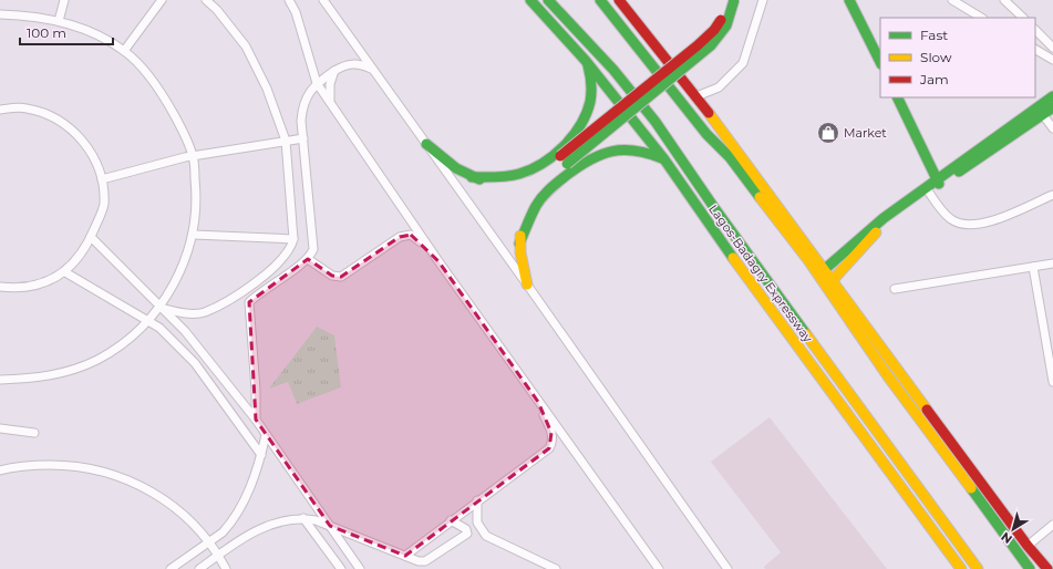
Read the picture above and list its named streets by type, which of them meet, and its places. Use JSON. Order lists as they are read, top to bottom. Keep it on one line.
{"streets":{"main road":["Lagos-Badagry Expressway"]},"places":{"shop":["Market"]},"legend":["Fast","Slow","Jam"],"scale_bar":"100 m","north":"bottom left"}
